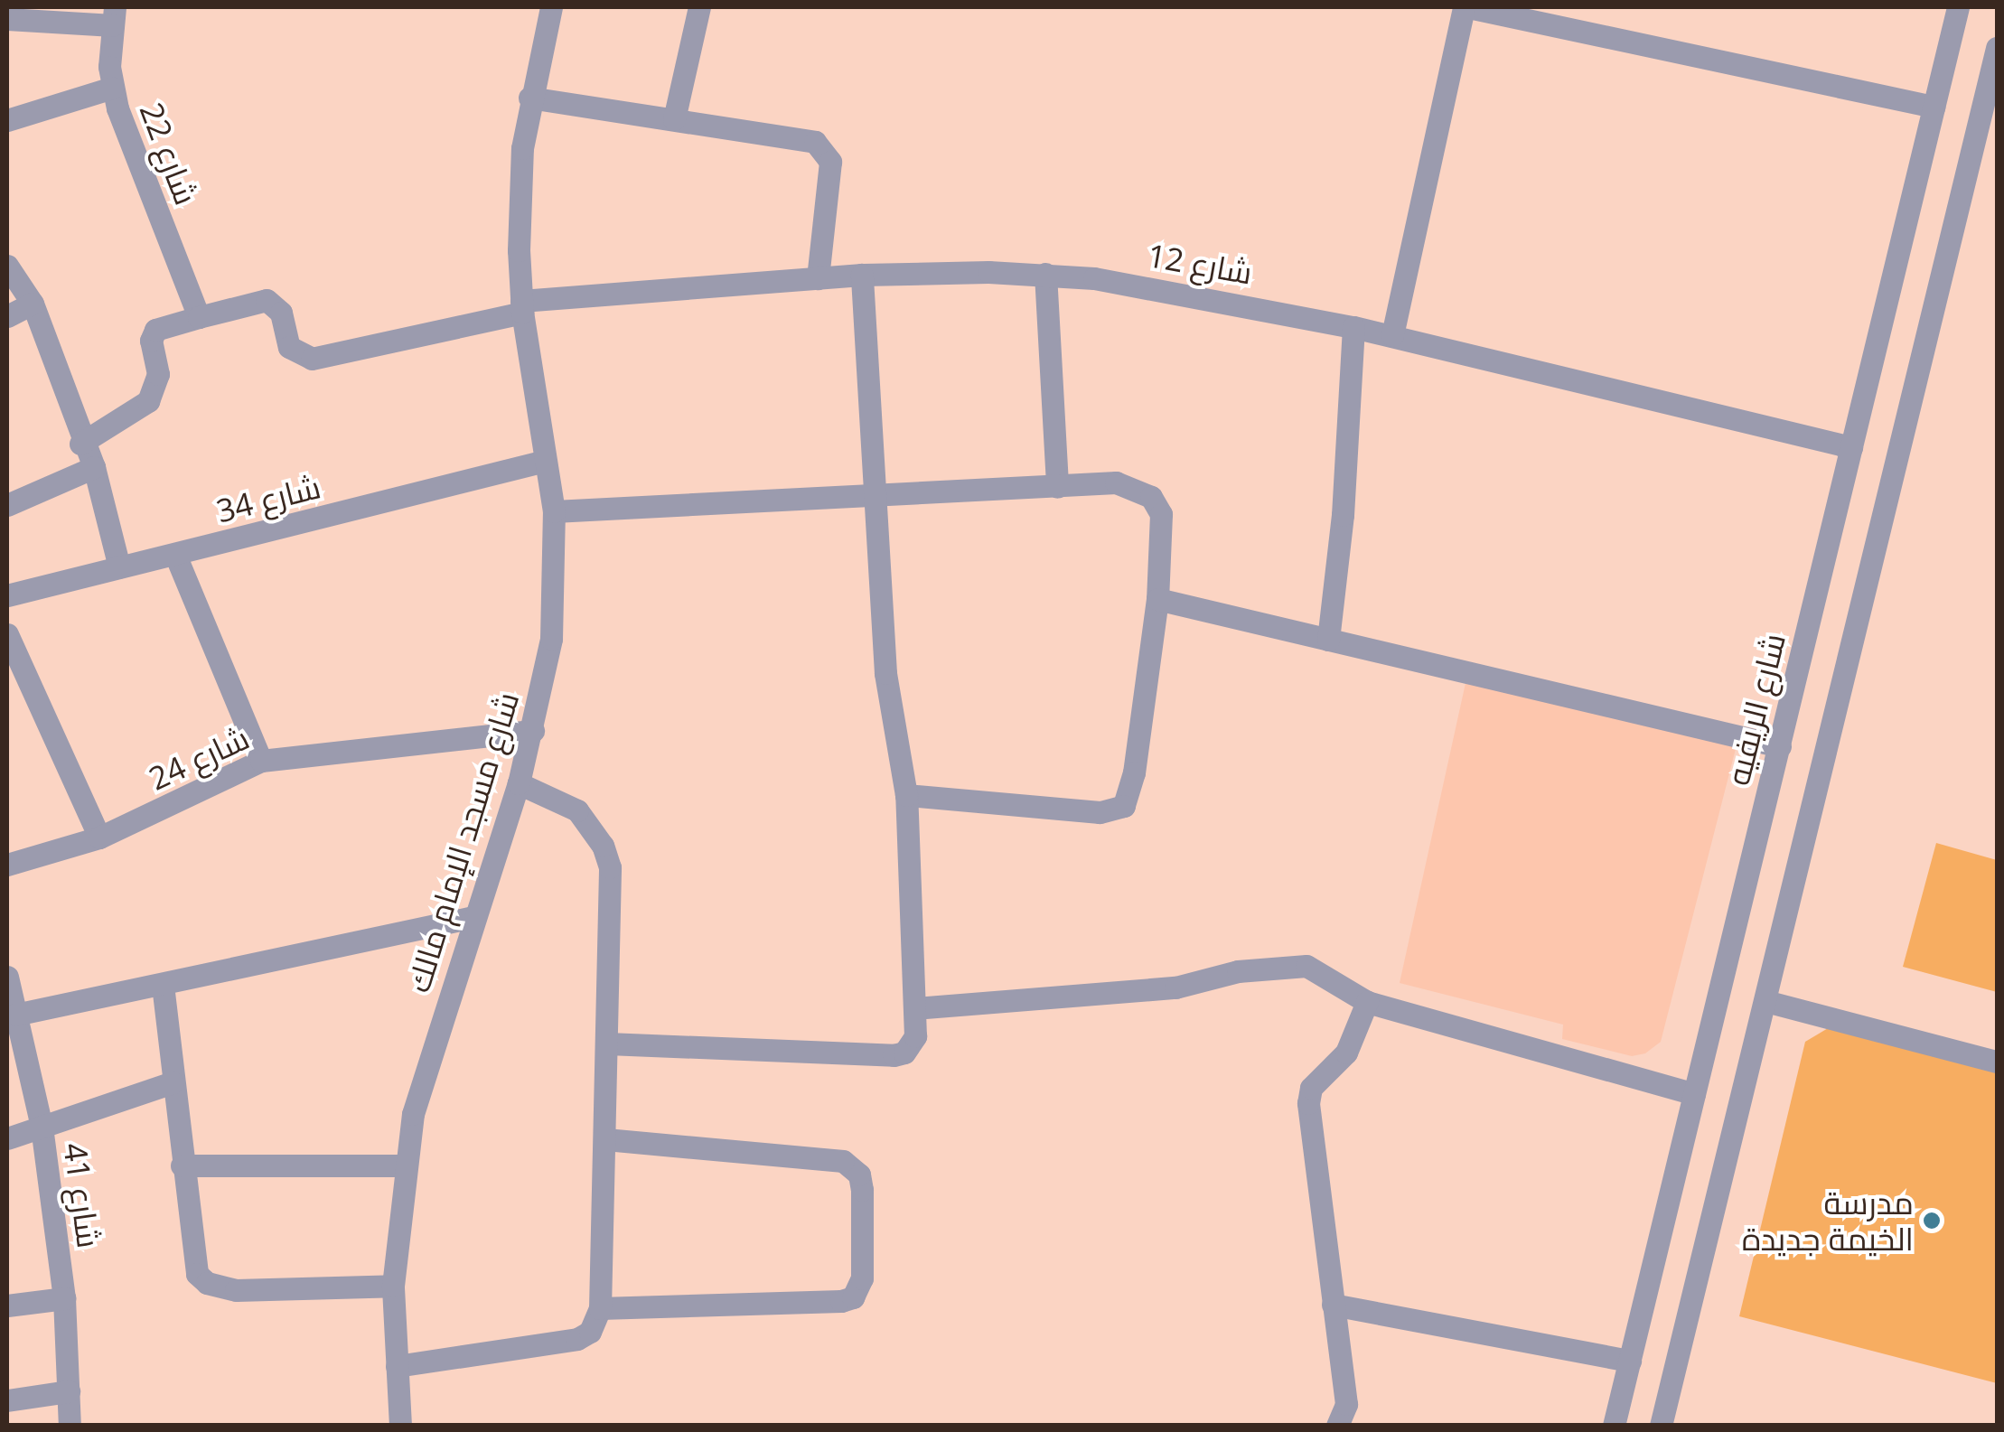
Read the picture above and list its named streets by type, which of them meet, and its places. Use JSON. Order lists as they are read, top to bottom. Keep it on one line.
{"streets":{"street":["شارع 22","شارع 12","شارع 34","شارع الريفيه","شارع 24","شارع مسجد الإمام مالك","شارع 41"]},"crossings":[["شارع 22","شارع 12"],["شارع 12","شارع الريفيه"],["شارع 12","شارع مسجد الإمام مالك"],["شارع 34","شارع مسجد الإمام مالك"],["شارع 24","شارع مسجد الإمام مالك"]],"places":["مدرسة الخيمة جديدة"]}
